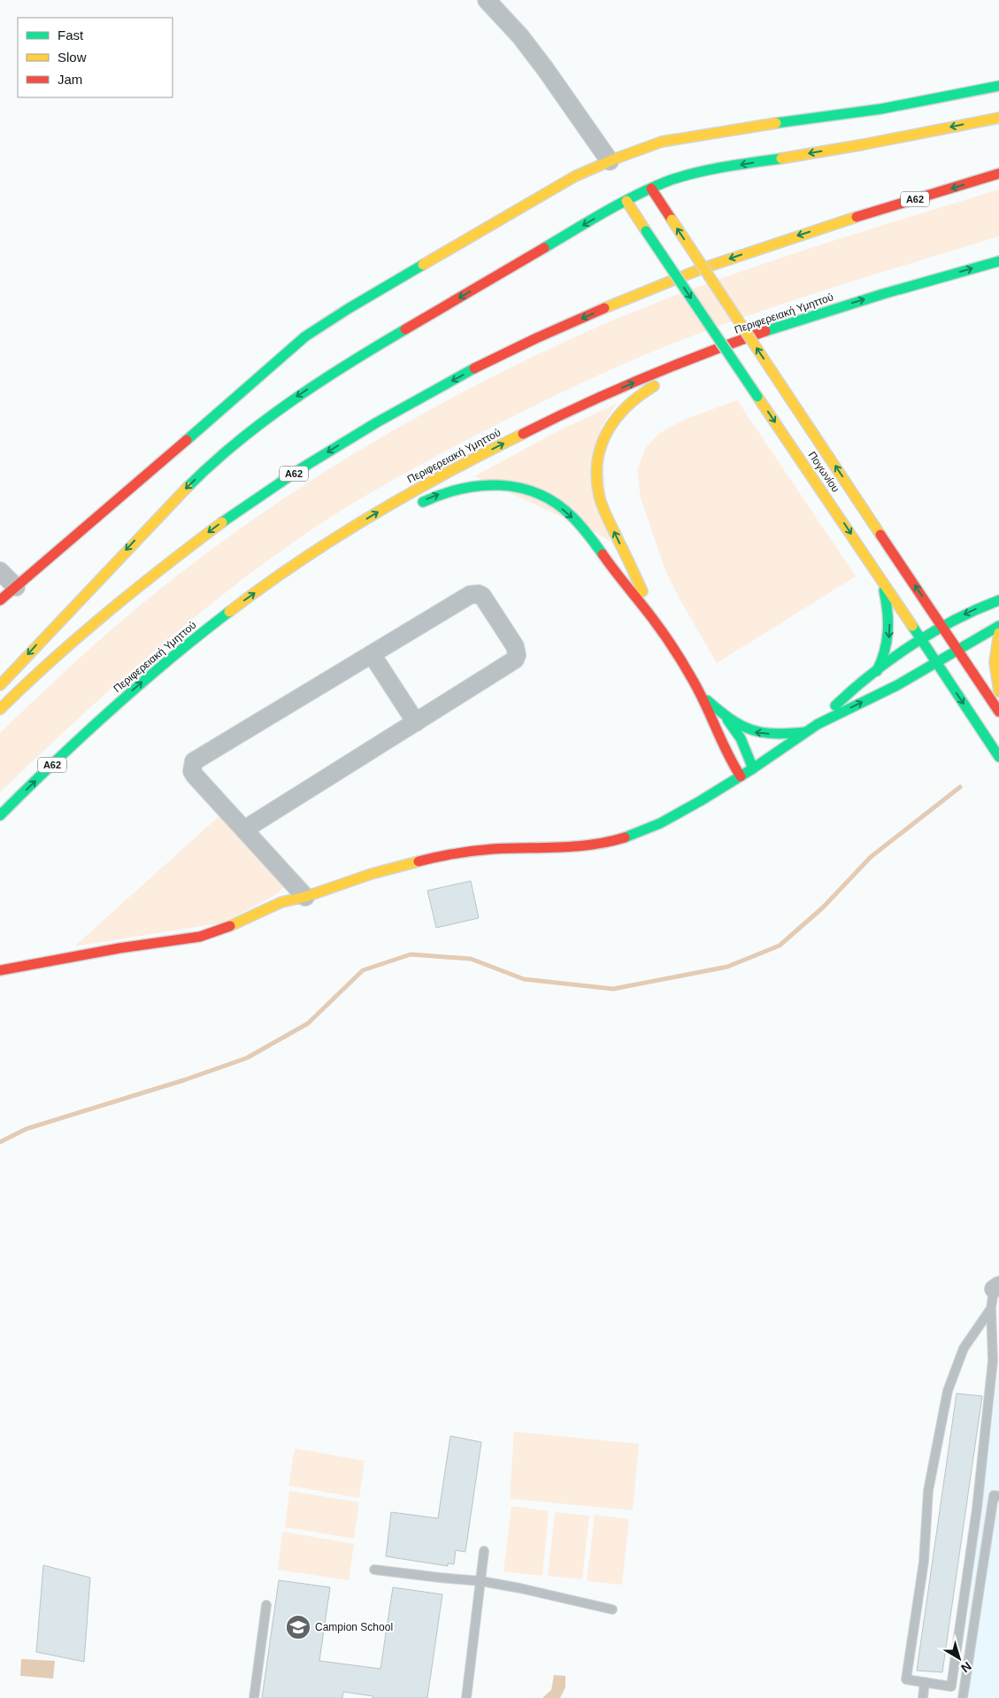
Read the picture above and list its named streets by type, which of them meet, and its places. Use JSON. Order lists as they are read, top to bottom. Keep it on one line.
{"streets":{"main road":["Α62","Περιφερειακή Υμηττού","Πογωνίου"]},"places":{"school or university":["Campion School"]},"legend":["Fast","Slow","Jam"],"north":"bottom right"}
